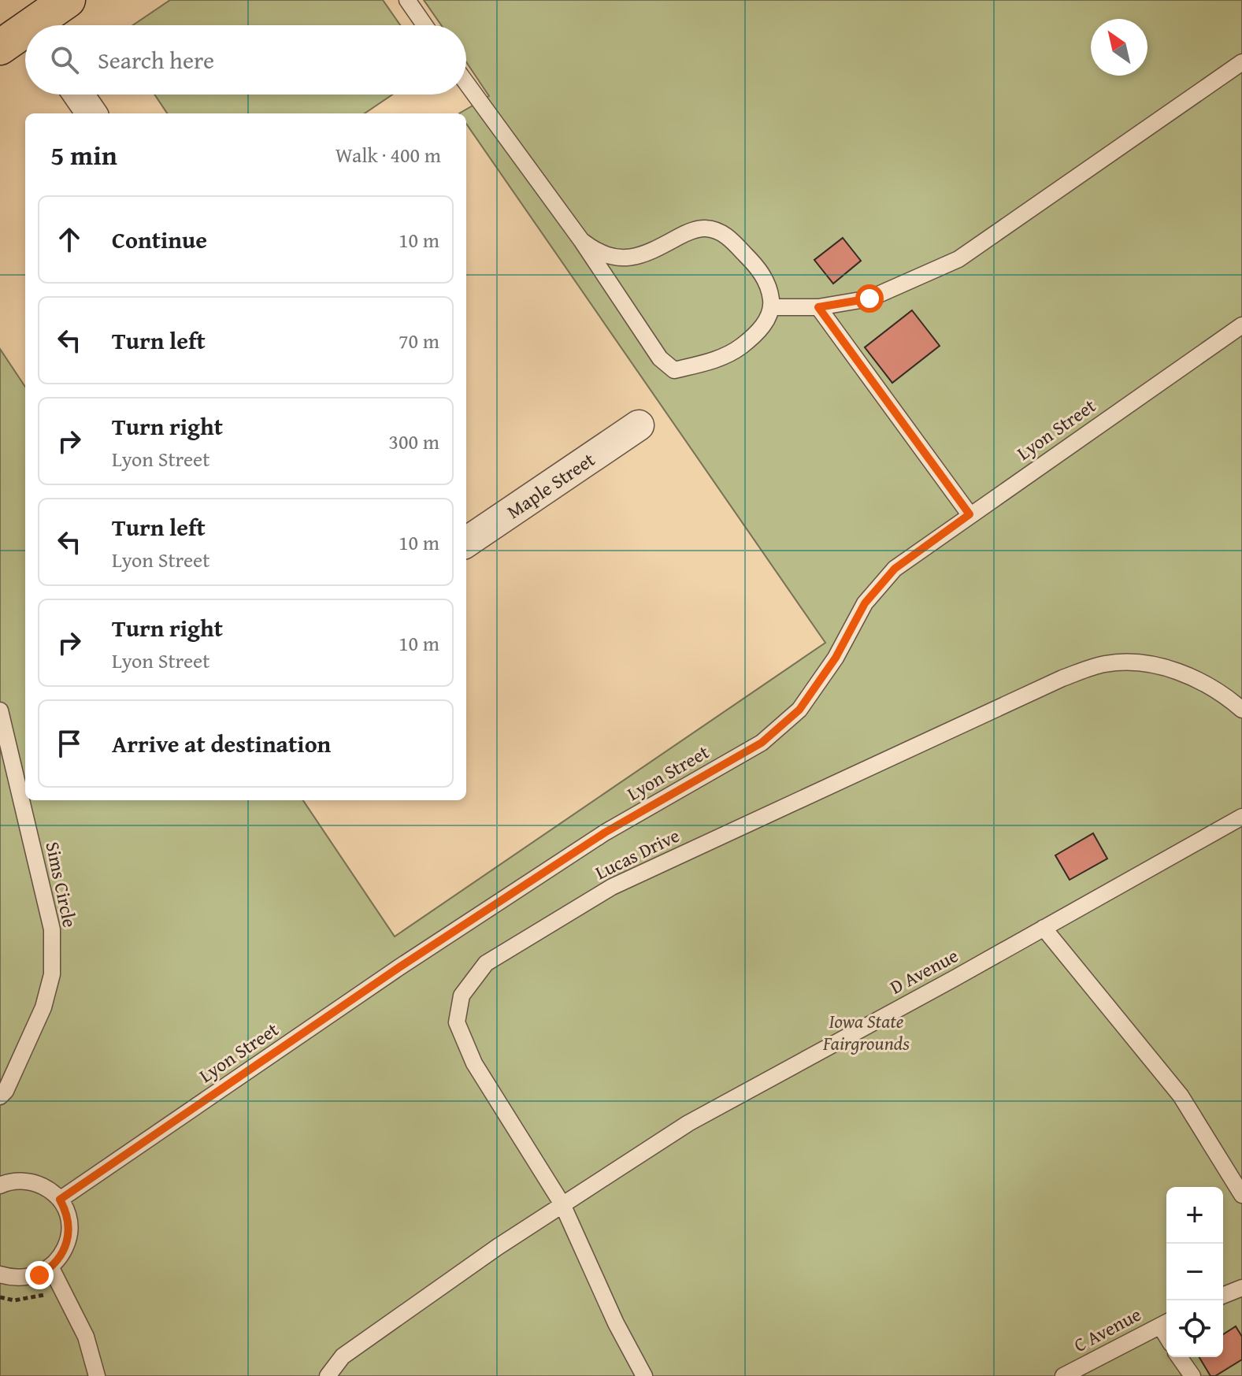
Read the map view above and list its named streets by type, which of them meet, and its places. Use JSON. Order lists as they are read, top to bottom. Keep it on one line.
{"streets":{"street":["Maple Street"],"lane":["Lyon Street","Lucas Drive","Sims Circle","D Avenue","C Avenue"]},"crossings":[["Lucas Drive","D Avenue"]],"parks":["Iowa State Fairgrounds"],"north":"top left","page":{"search":"Search here","heading":["5 min","Walk · 400 m"],"list":[["Continue","10 m"],["Turn left","70 m"],["Turn right","Lyon Street","300 m"],["Turn left","Lyon Street","10 m"],["Turn right","Lyon Street","10 m"],"Arrive at destination"],"map_buttons":["+","−"]}}
